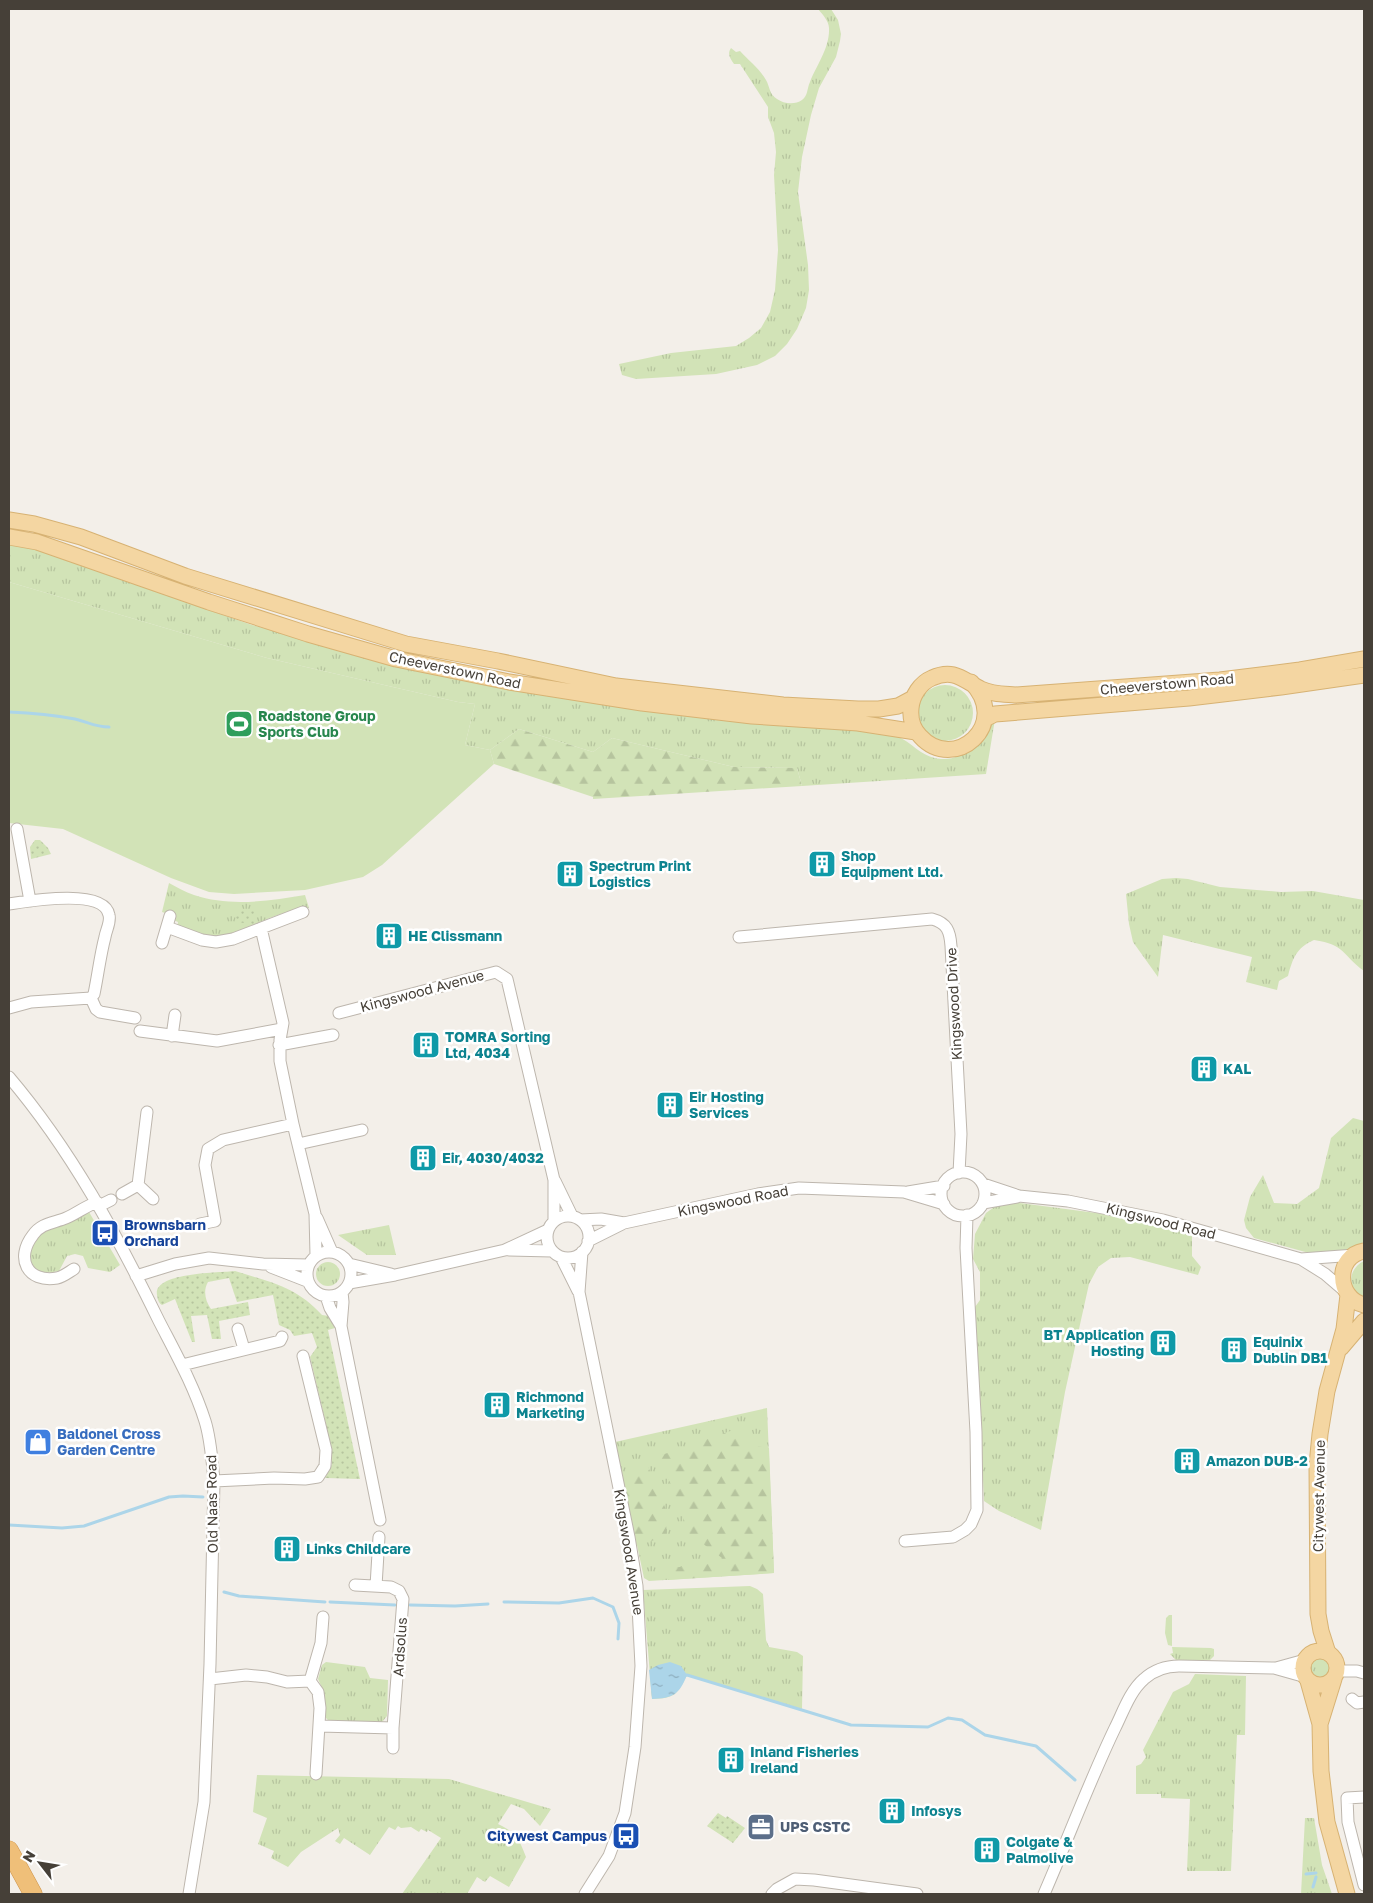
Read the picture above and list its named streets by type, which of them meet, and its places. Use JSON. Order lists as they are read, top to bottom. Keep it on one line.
{"streets":{"main road":["Cheeverstown Road","Citywest Avenue"],"street":["Kingswood Avenue","Kingswood Drive","Kingswood Road","Old Naas Road","Ardsolus"]},"crossings":[["Kingswood Avenue","Kingswood Road"],["Kingswood Drive","Kingswood Road"],["Kingswood Road","Citywest Avenue"]],"places":{"sports":["Roadstone Group Sports Club"],"building":["Shop Equipment Ltd.","Spectrum Print Logistics","HE Clissmann","TOMRA Sorting Ltd, 4034","KAL","Eir Hosting Services","Eir, 4030/4032","BT Application Hosting","Equinix Dublin DB1","Richmond Marketing","Amazon DUB-2","Links Childcare","Inland Fisheries Ireland","Infosys","Colgate & Palmolive"],"bus stop":["Brownsbarn Orchard","Citywest Campus"],"shop":["Baldonel Cross Garden Centre"],"office":["UPS CSTC"]},"north":"top left"}
